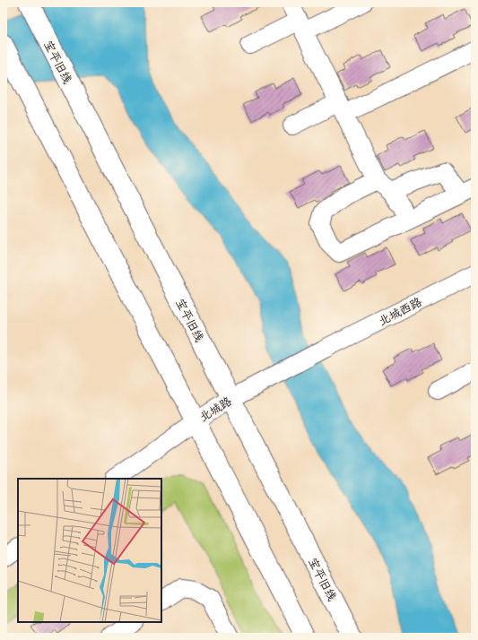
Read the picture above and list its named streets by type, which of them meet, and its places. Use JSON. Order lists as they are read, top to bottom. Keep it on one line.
{"streets":{"main road":["宝平旧线"],"street":["北城西路","北城路"]},"crossings":[["宝平旧线","北城路"],["北城西路","北城路"]]}
